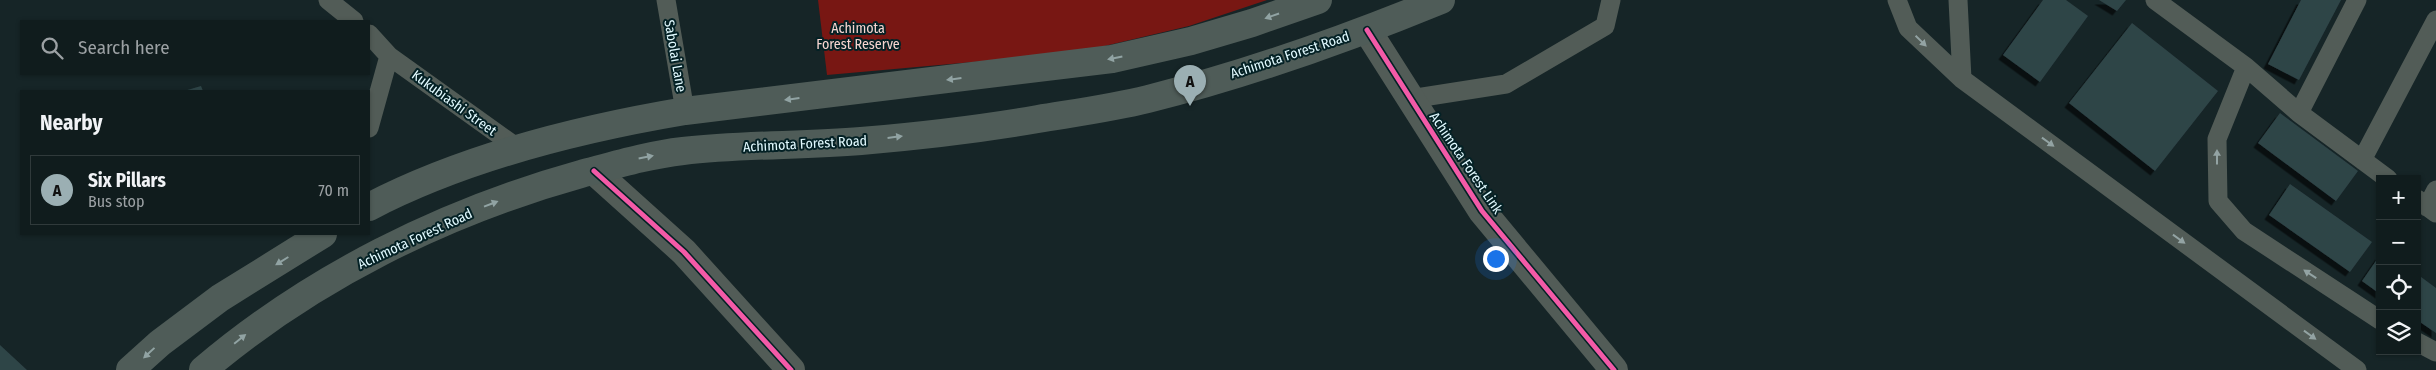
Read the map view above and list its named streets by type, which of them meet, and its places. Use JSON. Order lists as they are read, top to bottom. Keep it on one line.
{"streets":{"main road":["Achimota Forest Road"],"street":["Achimota Forest Link"],"lane":["Sabolai Lane","Kukubiashi Street"]},"crossings":[["Achimota Forest Road","Achimota Forest Link"]],"parks":["Achimota Forest Reserve"],"page":{"search":"Search here","pins":"A","heading":"Nearby","list":[{"mark":"A","name":"Six Pillars","note":"Bus stop","value":"70 m"}],"map_buttons":["+","−"]}}
